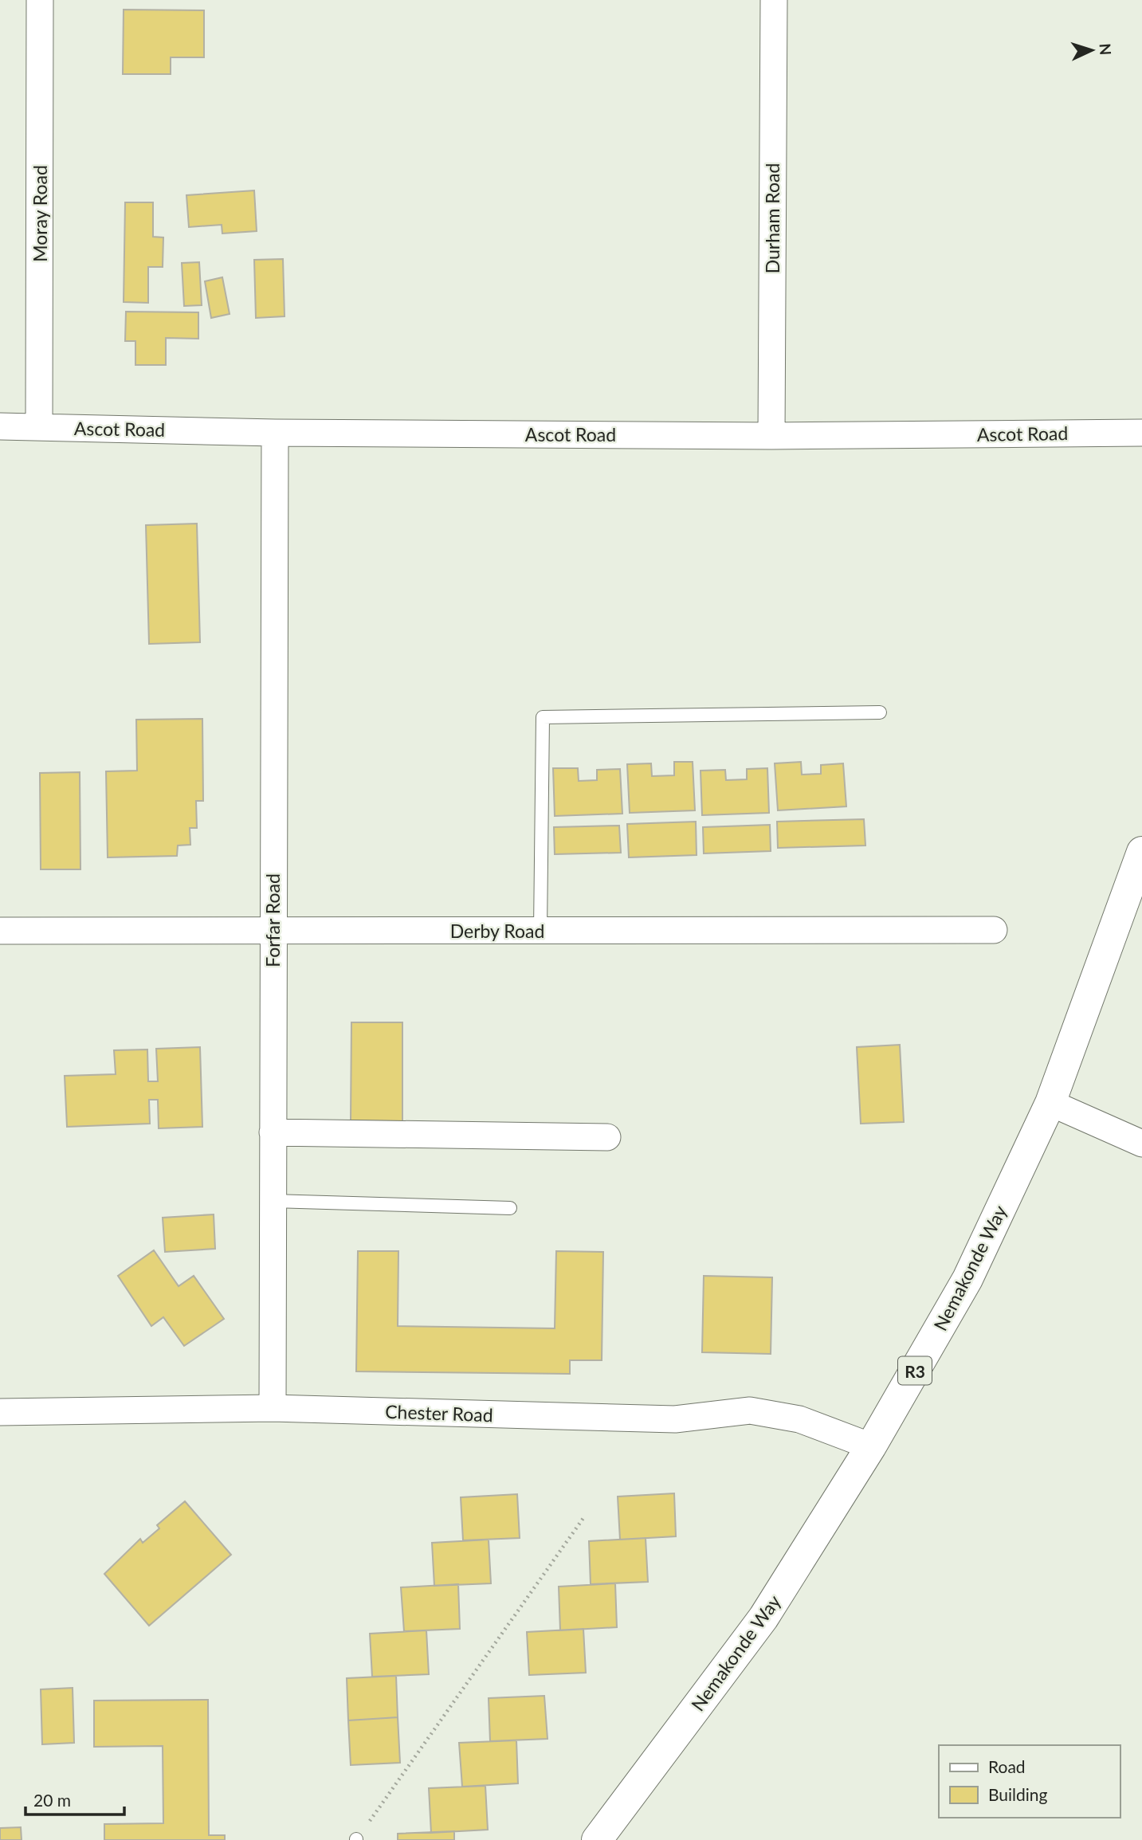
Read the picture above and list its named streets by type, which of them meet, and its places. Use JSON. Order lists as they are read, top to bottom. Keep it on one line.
{"streets":{"highway":["Nemakonde Way","R3"],"street":["Moray Road","Durham Road","Ascot Road","Forfar Road","Derby Road","Chester Road"]},"crossings":[["Moray Road","Ascot Road"],["Durham Road","Ascot Road"],["Ascot Road","Forfar Road"],["Forfar Road","Derby Road"],["Forfar Road","Chester Road"],["Nemakonde Way","Chester Road"]],"legend":["Road","Building"],"scale_bar":"20 m","north":"right"}
